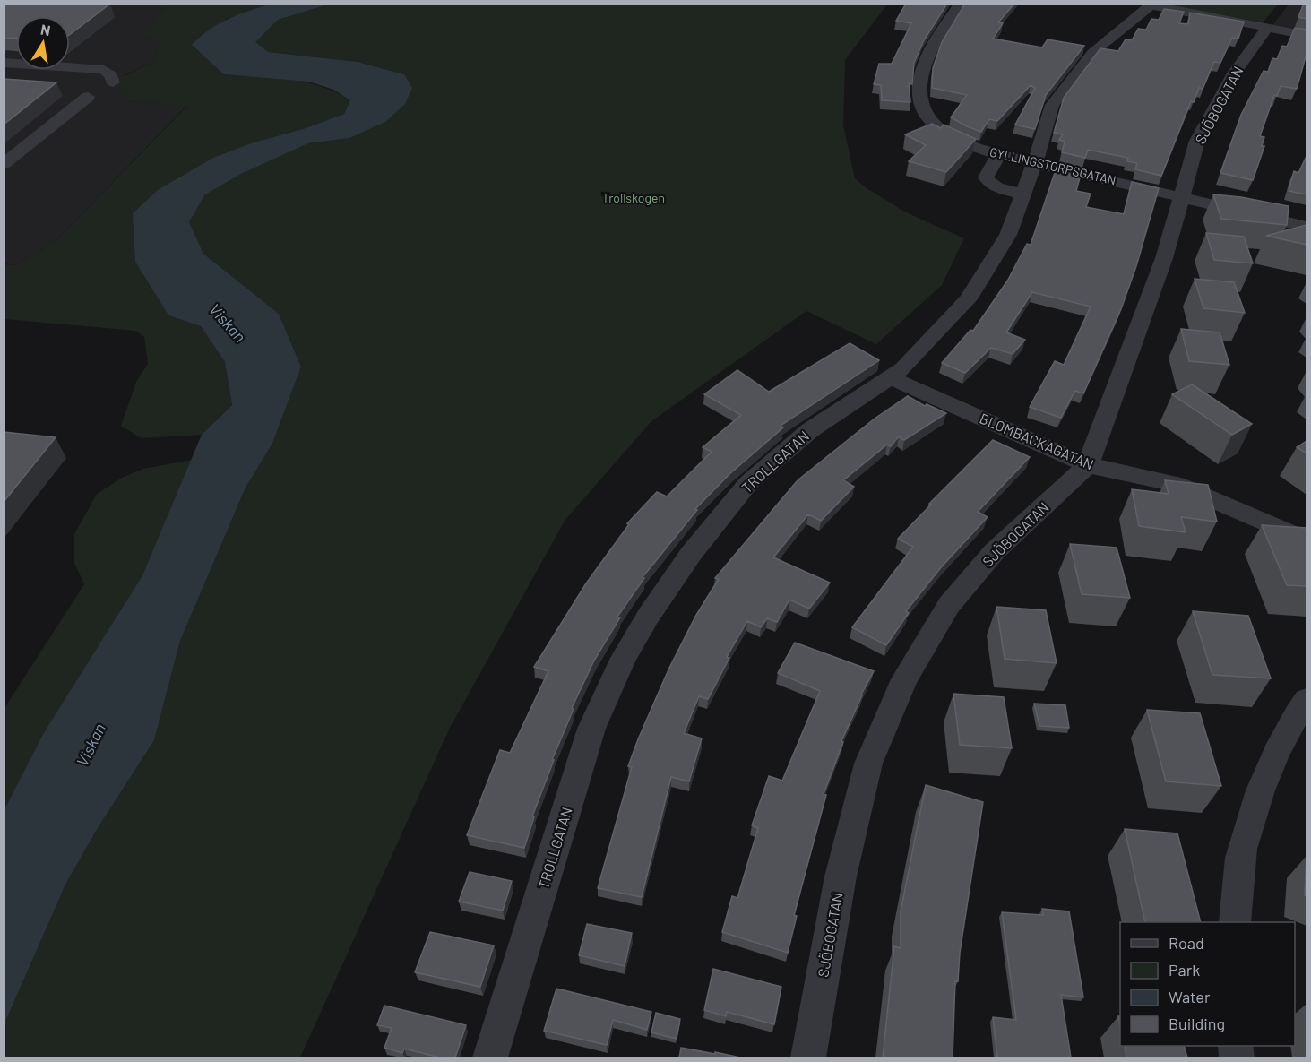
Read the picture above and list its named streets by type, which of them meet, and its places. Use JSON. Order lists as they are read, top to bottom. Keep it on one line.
{"streets":{"street":["SJÖBOGATAN","GYLLINGSTORPSGATAN","BLOMBACKAGATAN","TROLLGATAN"]},"crossings":[["SJÖBOGATAN","GYLLINGSTORPSGATAN"],["SJÖBOGATAN","BLOMBACKAGATAN"],["SJÖBOGATAN","TROLLGATAN"],["GYLLINGSTORPSGATAN","TROLLGATAN"],["BLOMBACKAGATAN","TROLLGATAN"]],"water":["Viskan"],"parks":["Trollskogen"],"legend":["Road","Park","Water","Building"],"north":"top"}
